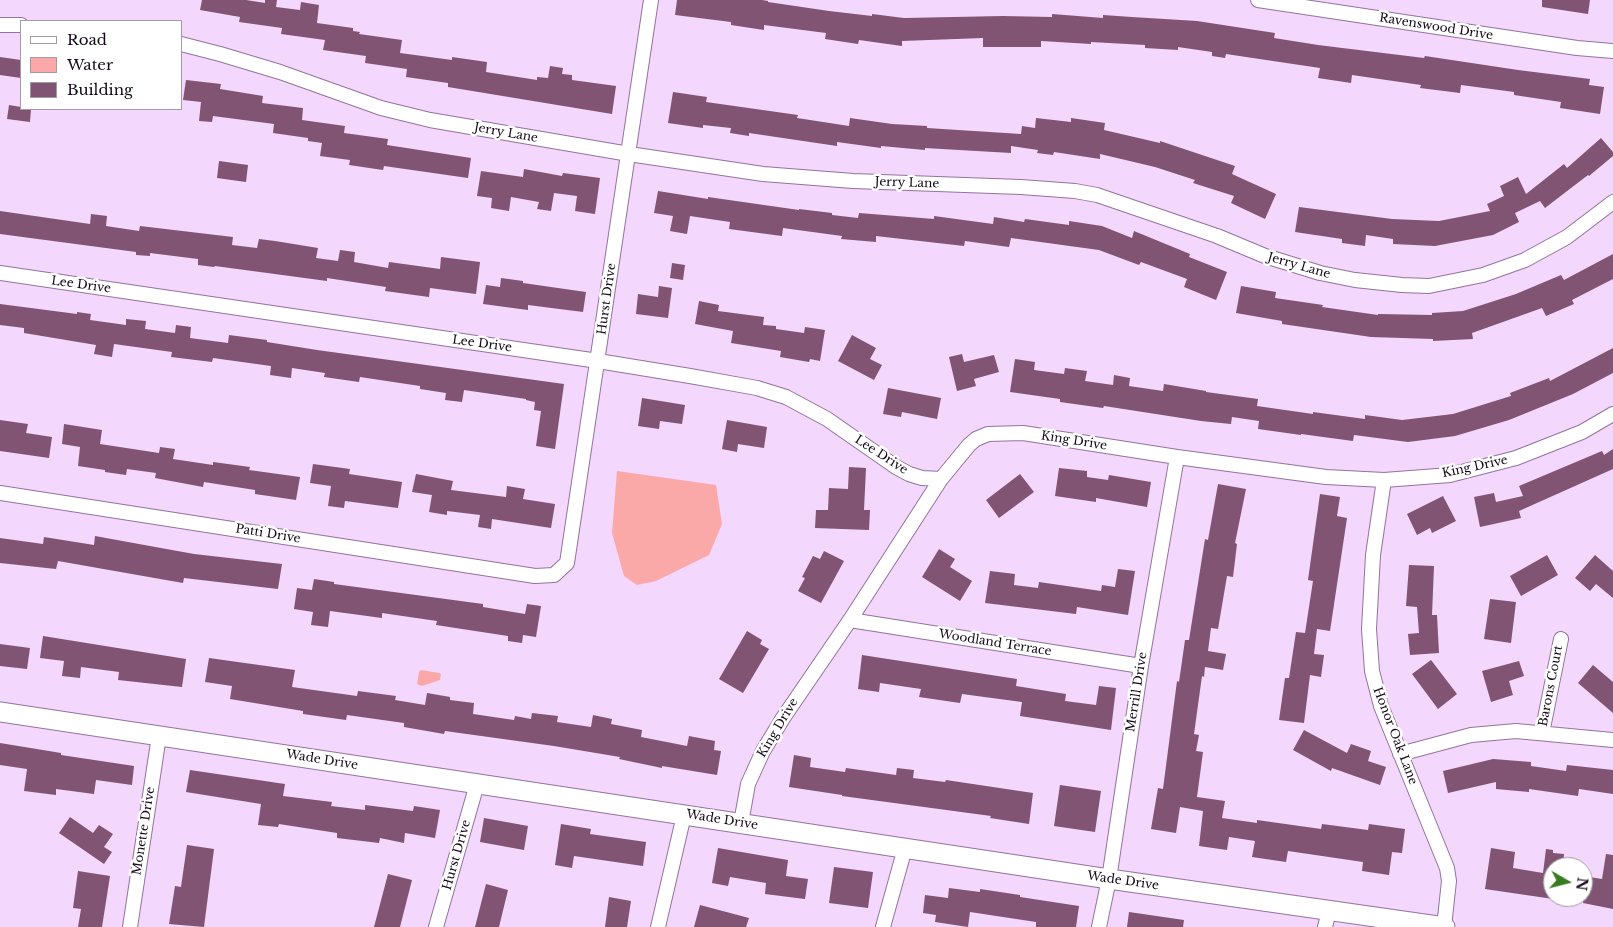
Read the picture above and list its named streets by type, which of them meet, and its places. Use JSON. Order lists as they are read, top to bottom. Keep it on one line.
{"streets":{"street":["Ravenswood Drive","Jerry Lane","Lee Drive","Hurst Drive","King Drive","Patti Drive","Woodland Terrace","Barons Court","Merrill Drive","Honor Oak Lane","Wade Drive","Monette Drive"]},"crossings":[["Jerry Lane","Hurst Drive"],["Lee Drive","Hurst Drive"],["Lee Drive","King Drive"],["Hurst Drive","Patti Drive"],["Hurst Drive","Wade Drive"],["King Drive","Woodland Terrace"],["King Drive","Merrill Drive"],["King Drive","Honor Oak Lane"],["King Drive","Wade Drive"],["Woodland Terrace","Merrill Drive"],["Merrill Drive","Wade Drive"],["Honor Oak Lane","Wade Drive"],["Wade Drive","Monette Drive"]],"legend":["Road","Water","Building"],"north":"right"}
